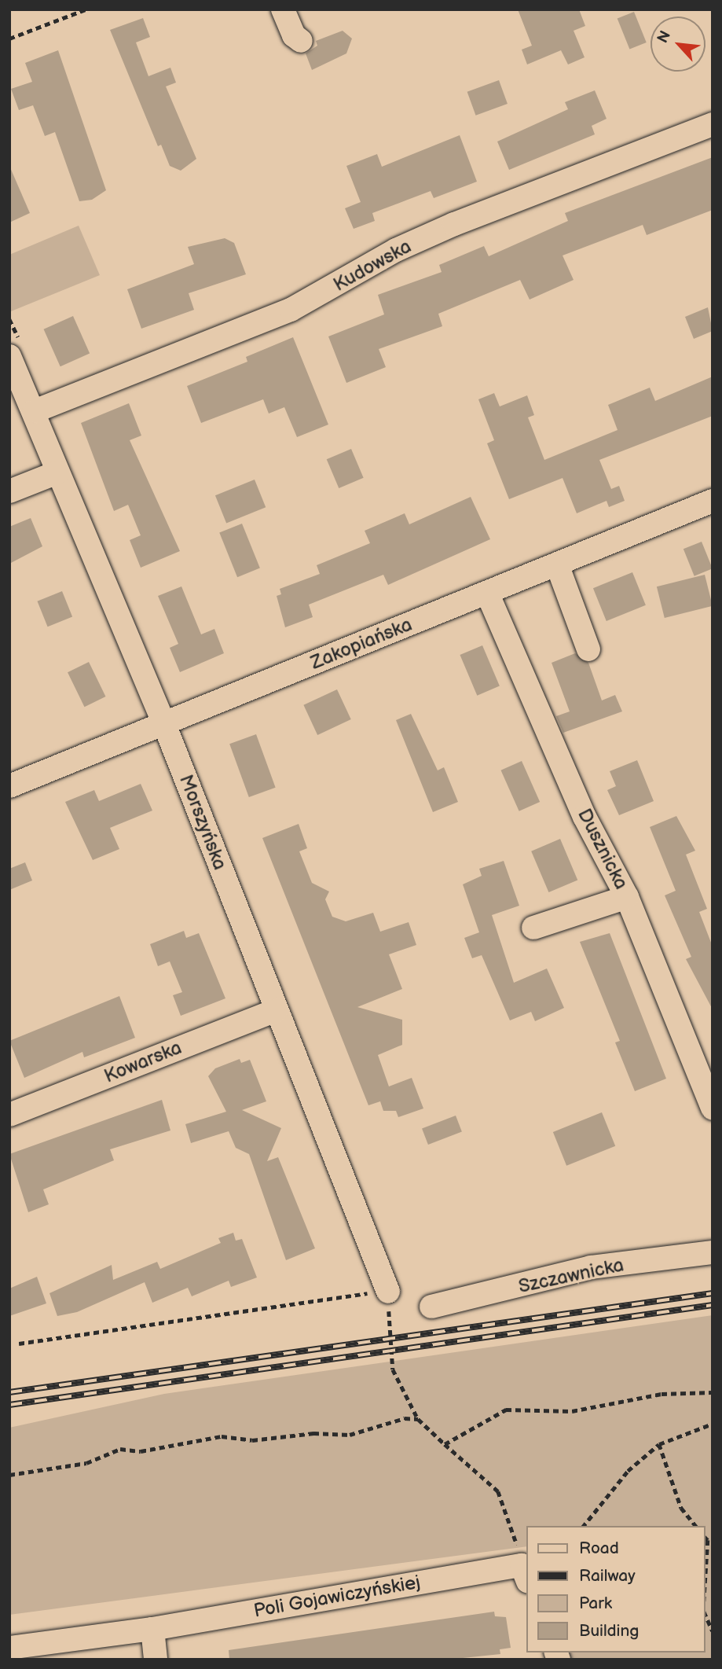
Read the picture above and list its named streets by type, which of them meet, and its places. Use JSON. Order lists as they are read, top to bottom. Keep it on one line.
{"streets":{"street":["Kudowska","Zakopiańska","Morszyńska","Dusznicka","Kowarska","Szczawnicka","Poli Gojawiczyńskiej"]},"crossings":[["Kudowska","Morszyńska"],["Zakopiańska","Morszyńska"],["Zakopiańska","Dusznicka"],["Morszyńska","Kowarska"]],"legend":["Road","Railway","Park","Building"],"north":"top left"}
